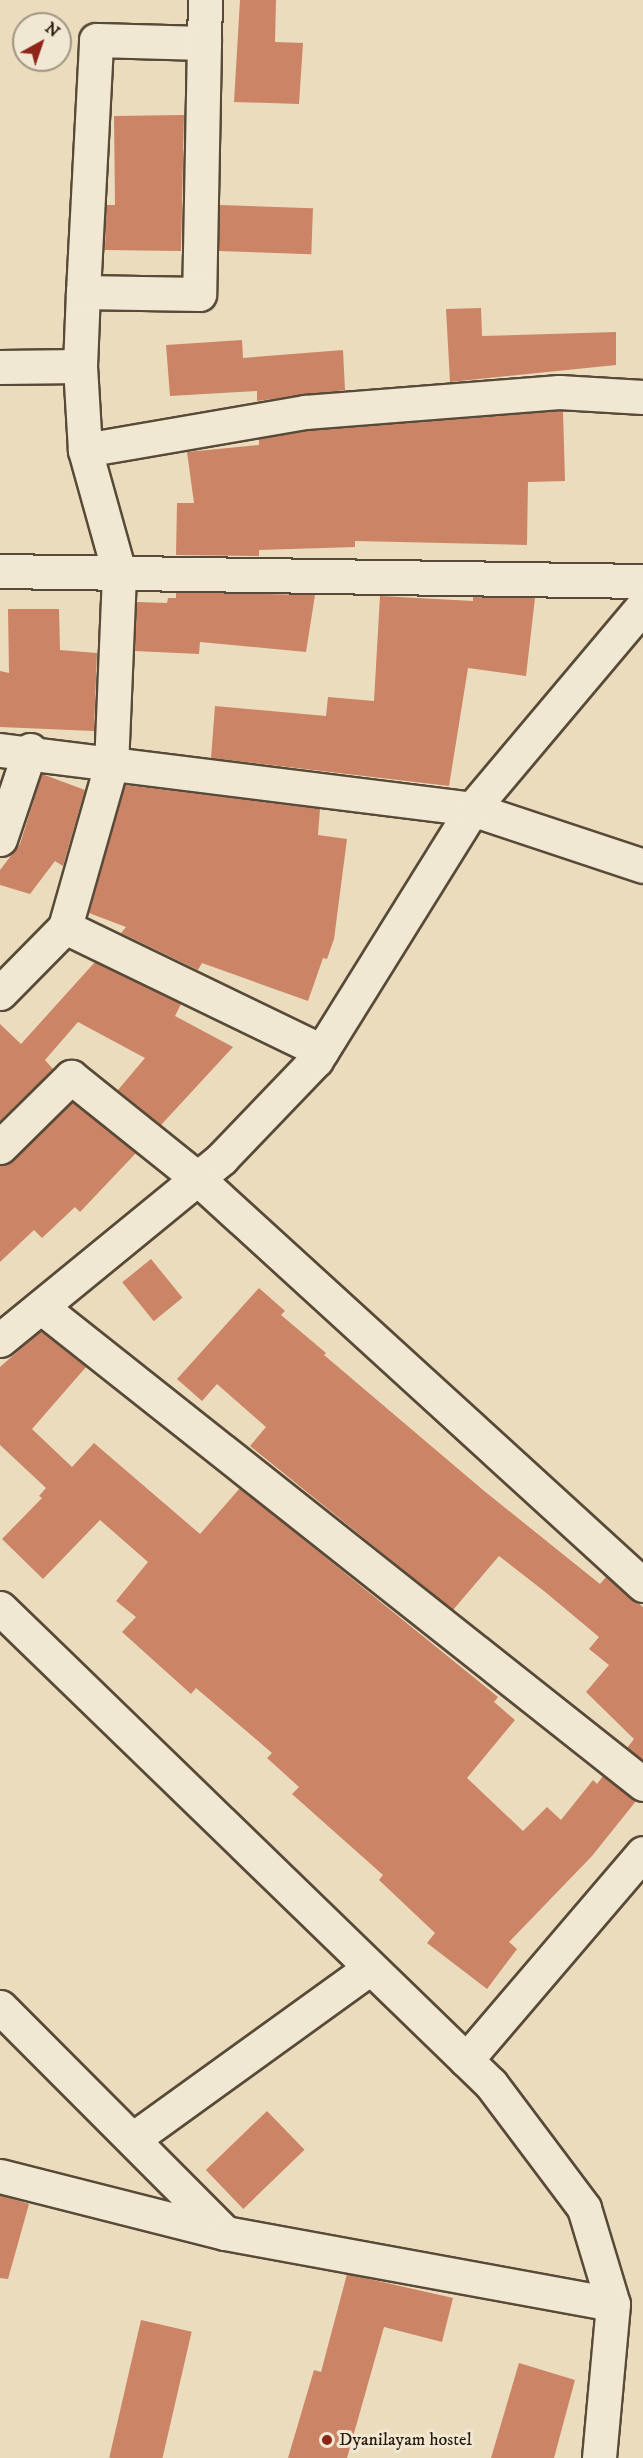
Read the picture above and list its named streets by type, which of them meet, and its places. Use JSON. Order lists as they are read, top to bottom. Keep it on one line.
{"places":["Dyanilayam hostel"],"north":"top right"}
